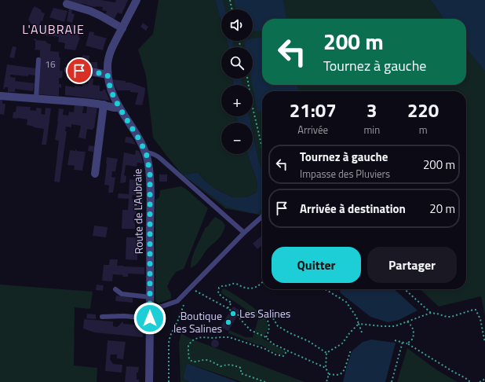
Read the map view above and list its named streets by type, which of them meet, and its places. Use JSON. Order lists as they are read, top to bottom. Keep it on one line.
{"streets":{"street":["Route de L'Aubraie"]},"districts":["L'AUBRAIE"],"places":["Les Salines","Boutique les Salines"],"house_numbers":["16"],"page":{"map_buttons":["+","−"],"turn":["200 m","Tournez à gauche"],"eta":["21:07","Arrivée","3","min","220","m"],"list":[{"name":"Tournez à gauche","note":"Impasse des Pluviers","value":"200 m"},{"name":"Arrivée à destination","value":"20 m"}],"buttons":["Quitter","Partager"]}}
